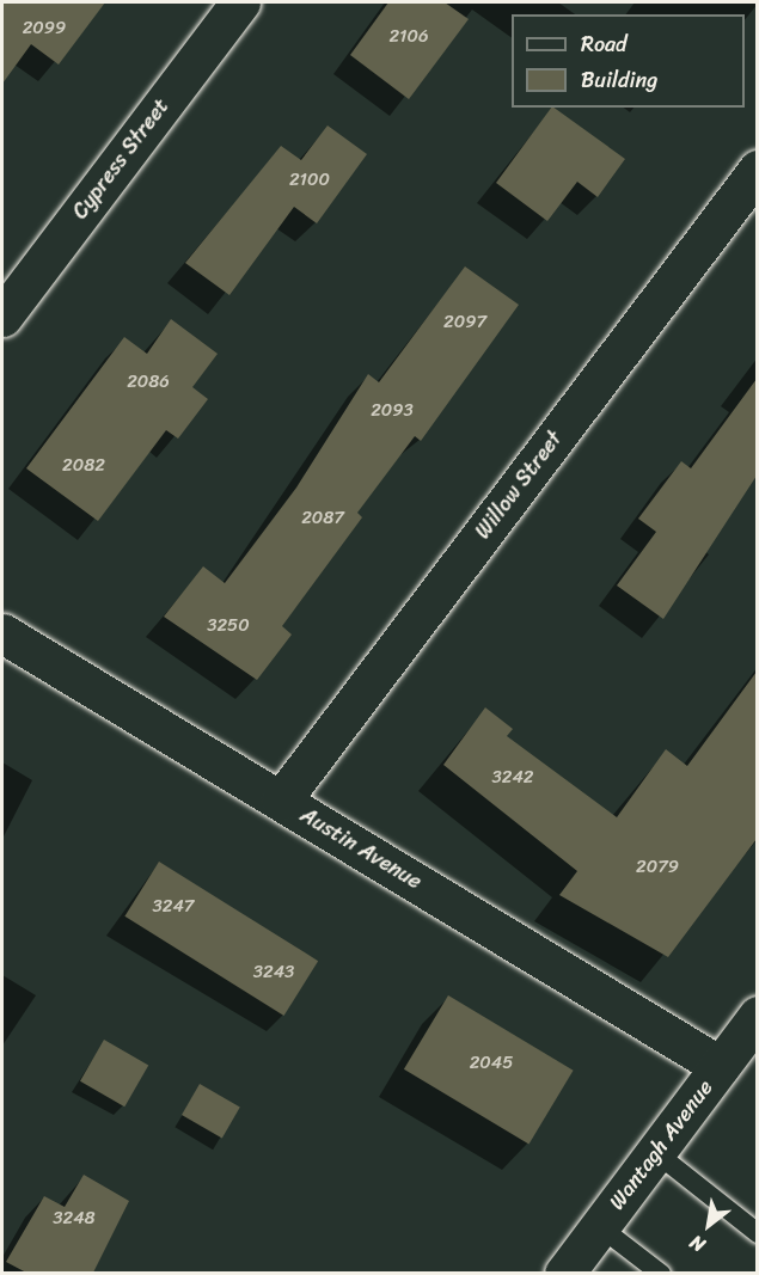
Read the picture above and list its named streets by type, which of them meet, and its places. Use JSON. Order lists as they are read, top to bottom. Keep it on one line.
{"streets":{"street":["Cypress Street","Willow Street","Austin Avenue","Wantagh Avenue"]},"crossings":[["Willow Street","Austin Avenue"],["Austin Avenue","Wantagh Avenue"]],"house_numbers":["2099","2106","2100","2097","2086","2093","2082","2087","3250","3242","2079","3247","3243","2045","3248"],"legend":["Road","Building"],"north":"bottom left"}
